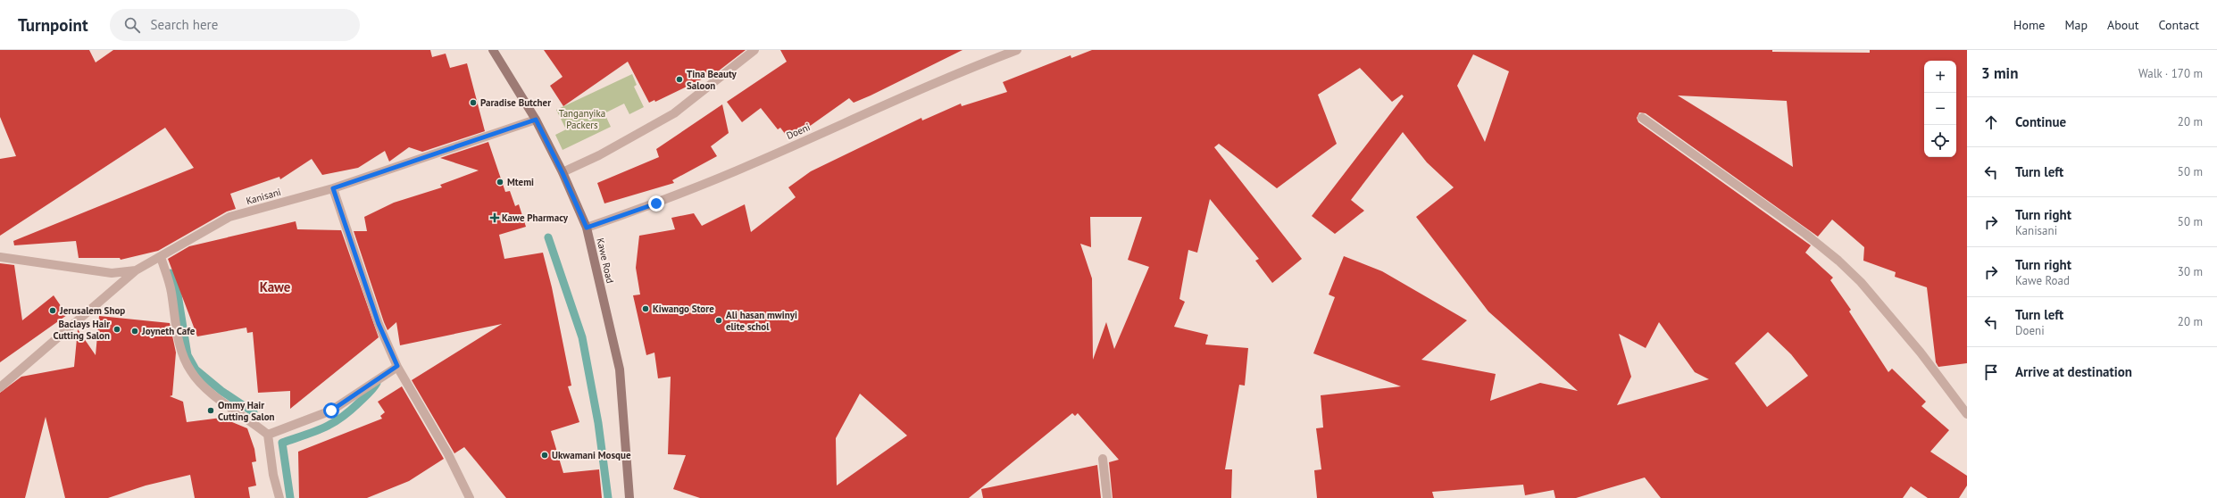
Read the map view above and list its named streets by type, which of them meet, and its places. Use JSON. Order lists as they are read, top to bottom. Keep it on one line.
{"streets":{"main road":["Kawe Road"],"street":["Doeni","Kanisani"]},"crossings":[["Doeni","Kawe Road"],["Kanisani","Kawe Road"]],"districts":["Kawe"],"parks":["Tanganyika Packers"],"places":{"other":["Tina Beauty Saloon","Paradise Butcher","Mtemi","Kiwango Store","Jerusalem Shop","Ali hasan mwinyi elite schol","Baclays Hair Cutting Salon","Joyneth Cafe","Ommy Hair Cutting Salon","Ukwamani Mosque"],"health":["Kawe Pharmacy"]},"page":{"header":"Turnpoint","search":"Search here","nav":["Home","Map","About","Contact"],"heading":["3 min","Walk · 170 m"],"map_buttons":["+","−"],"list":[["Continue","20 m"],["Turn left","50 m"],["Turn right","Kanisani","50 m"],["Turn right","Kawe Road","30 m"],["Turn left","Doeni","20 m"],"Arrive at destination"]}}
